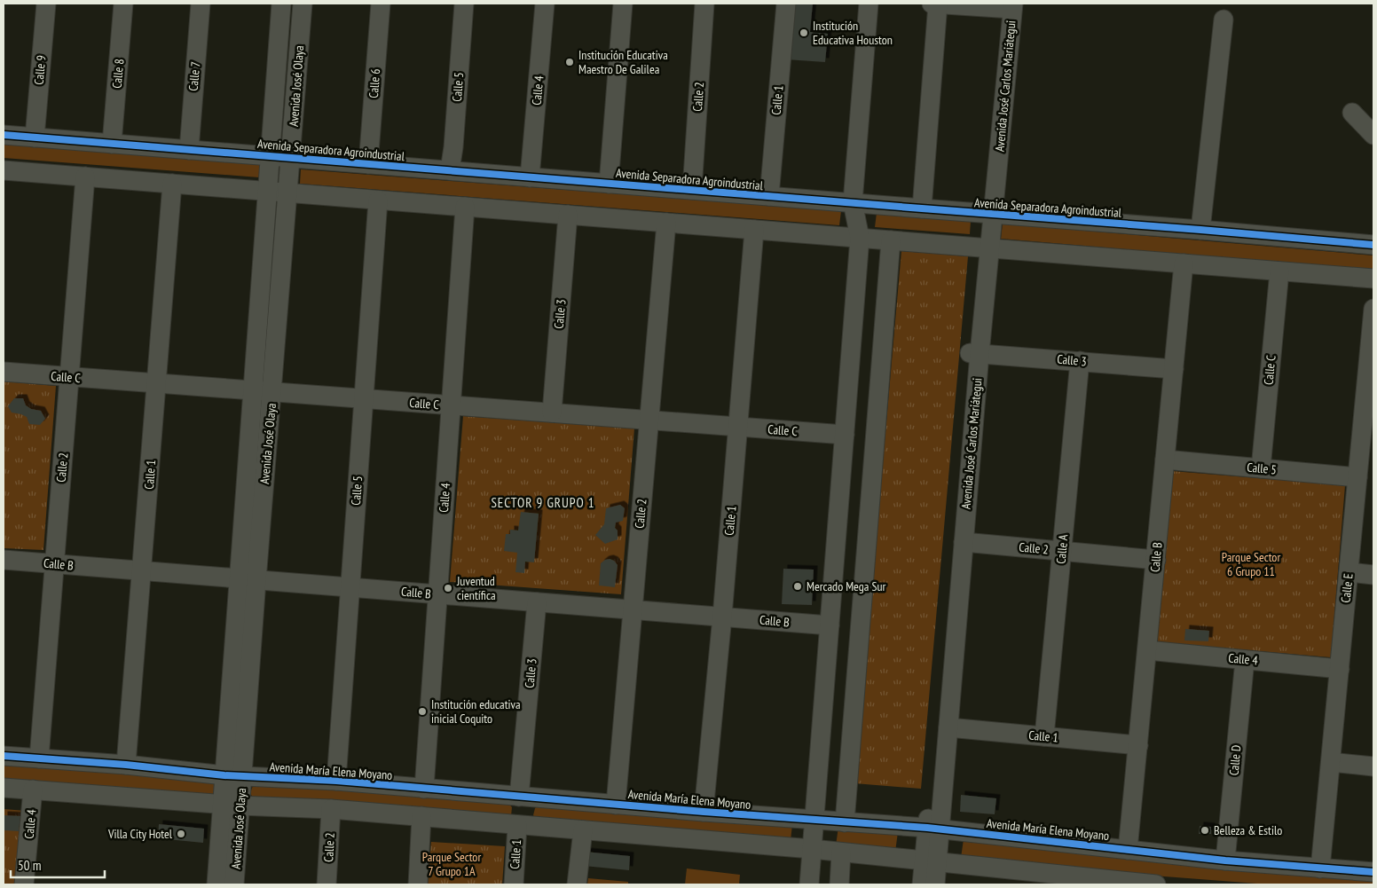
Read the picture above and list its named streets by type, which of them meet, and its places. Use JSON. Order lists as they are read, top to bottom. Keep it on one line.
{"streets":{"street":["Calle 9","Calle 8","Calle 7","Calle 6","Avenida José Olaya","Avenida José Carlos Mariátegui","Calle 5","Calle 4","Calle 2","Calle 1","Avenida Separadora Agroindustrial","Calle 3","Calle C","Calle A","Calle B","Calle E","Calle D","Avenida María Elena Moyano"]},"crossings":[["Calle 9","Avenida Separadora Agroindustrial"],["Calle 8","Avenida Separadora Agroindustrial"],["Calle 7","Avenida Separadora Agroindustrial"],["Calle 6","Avenida Separadora Agroindustrial"],["Avenida José Olaya","Avenida Separadora Agroindustrial"],["Avenida José Olaya","Calle C"],["Avenida José Olaya","Calle B"],["Avenida José Olaya","Avenida María Elena Moyano"],["Avenida José Carlos Mariátegui","Calle 2"],["Avenida José Carlos Mariátegui","Calle 1"],["Avenida José Carlos Mariátegui","Avenida Separadora Agroindustrial"],["Avenida José Carlos Mariátegui","Calle 3"],["Avenida José Carlos Mariátegui","Avenida María Elena Moyano"],["Calle 5","Avenida Separadora Agroindustrial"],["Calle 5","Calle C"],["Calle 5","Calle B"],["Calle 5","Calle E"],["Calle 5","Avenida María Elena Moyano"],["Calle 4","Avenida Separadora Agroindustrial"],["Calle 4","Calle C"],["Calle 4","Calle B"],["Calle 4","Calle E"],["Calle 4","Calle D"],["Calle 4","Avenida María Elena Moyano"],["Calle 2","Avenida Separadora Agroindustrial"],["Calle 2","Calle C"],["Calle 2","Calle A"],["Calle 2","Calle B"],["Calle 2","Avenida María Elena Moyano"],["Calle 1","Avenida Separadora Agroindustrial"],["Calle 1","Calle C"],["Calle 1","Calle A"],["Calle 1","Calle B"],["Calle 1","Avenida María Elena Moyano"],["Calle 3","Calle C"],["Calle 3","Calle A"],["Calle 3","Calle B"],["Calle 3","Avenida María Elena Moyano"],["Calle B","Avenida María Elena Moyano"],["Calle E","Avenida María Elena Moyano"],["Calle D","Avenida María Elena Moyano"]],"districts":["SECTOR 9 GRUPO 1"],"parks":["Parque Sector 6 Grupo 11","Parque Sector 7 Grupo 1A"],"places":["Institución Educativa Houston","Institución Educativa Maestro De Galilea","Mercado Mega Sur","Juventud científica","Institución educativa inicial Coquito","Belleza & Estilo","Villa City Hotel"],"scale_bar":"50 m"}
